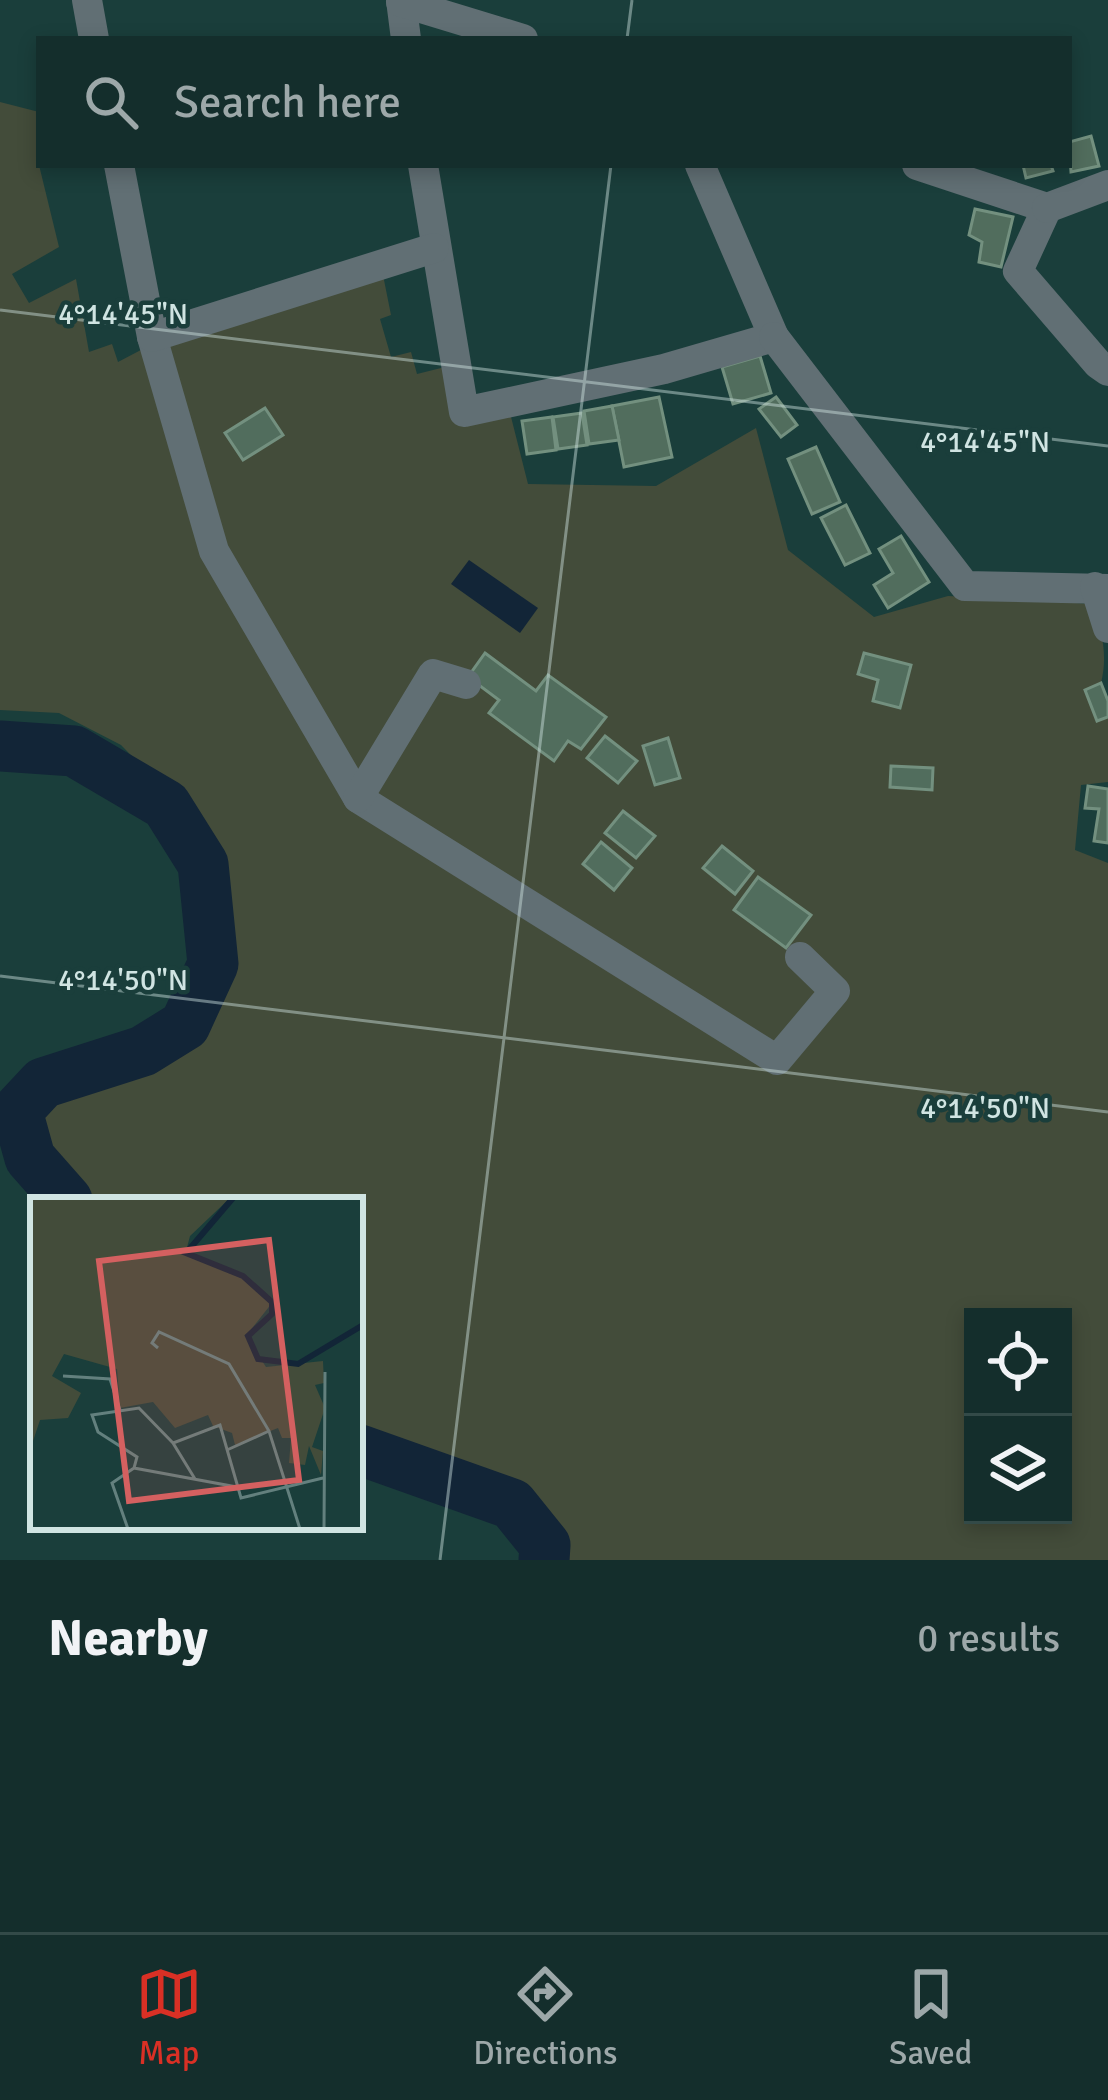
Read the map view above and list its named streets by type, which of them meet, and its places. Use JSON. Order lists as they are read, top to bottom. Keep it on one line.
{"page":{"search":"Search here","heading":["Nearby","0 results"],"nav":["Map","Directions","Saved"]},"coordinates":["4°14'45\"N","4°14'50\"N"]}
